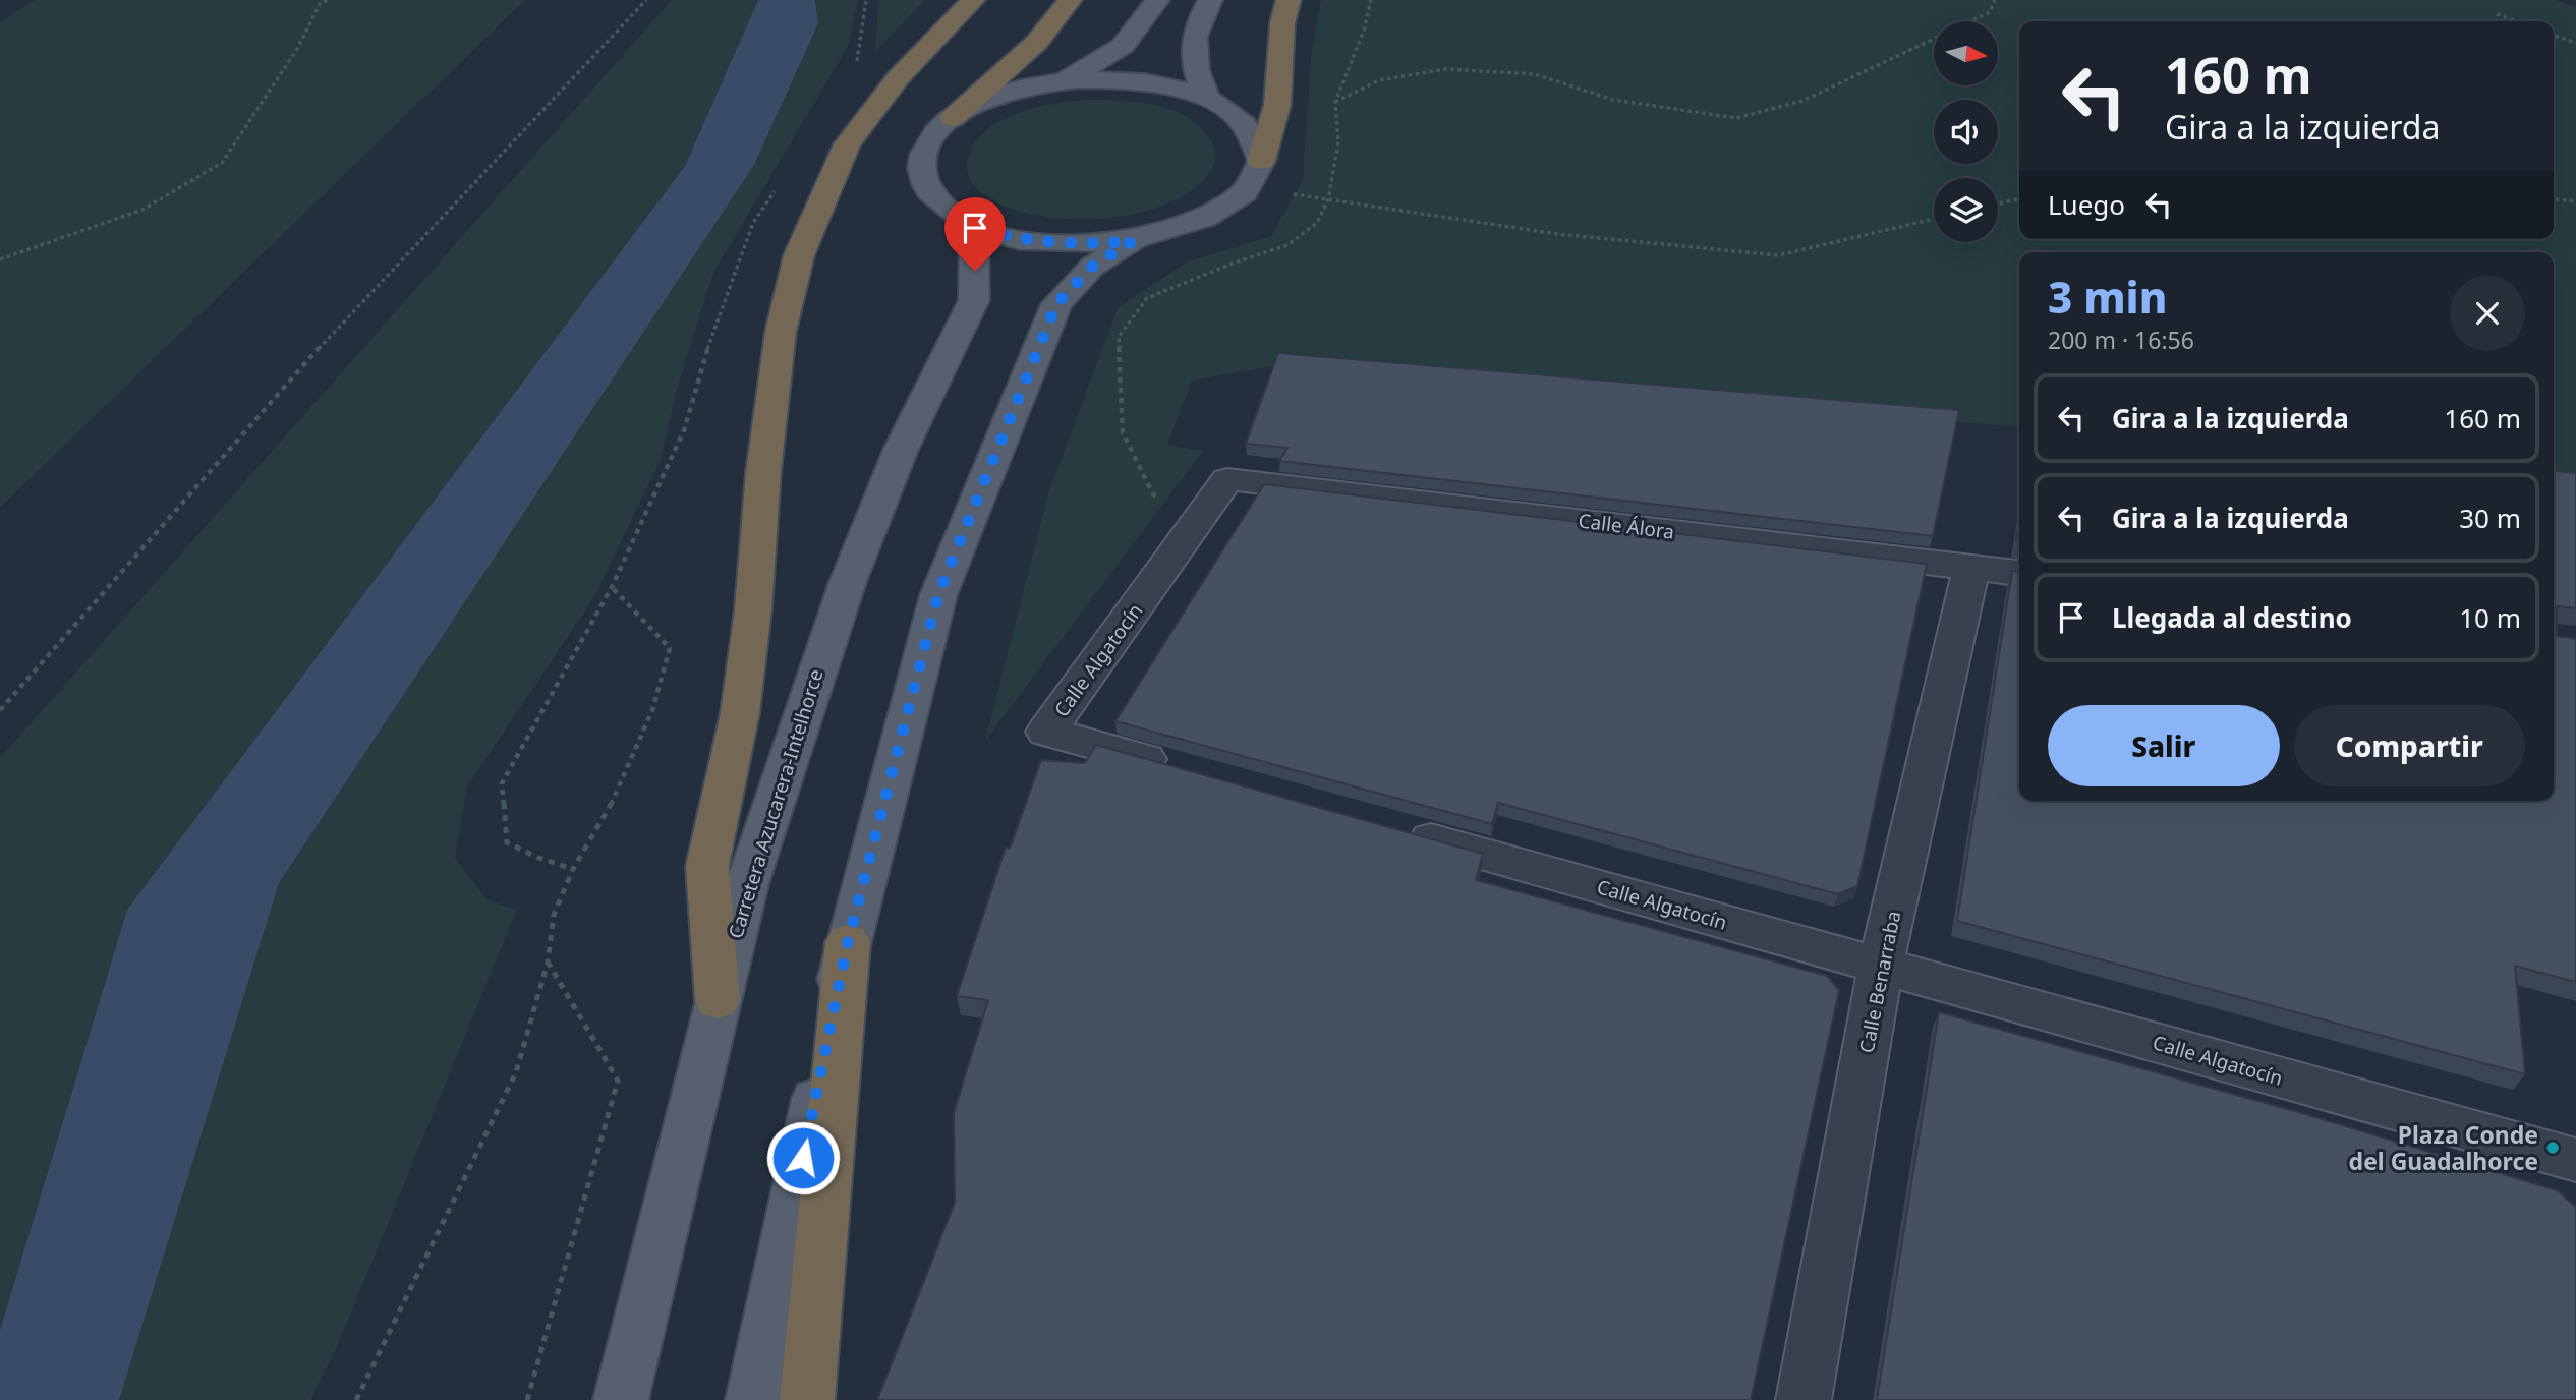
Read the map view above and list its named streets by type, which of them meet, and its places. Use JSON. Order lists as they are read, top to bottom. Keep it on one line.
{"streets":{"main road":["Carretera Azucarera-Intelhorce"],"street":["Calle Álora","Calle Algatocín","Calle Benarraba"]},"crossings":[["Calle Álora","Calle Algatocín"],["Calle Álora","Calle Benarraba"],["Calle Algatocín","Calle Benarraba"]],"places":["Plaza Conde del Guadalhorce"],"north":"right","page":{"turn":["160 m","Gira a la izquierda"],"then":"Luego","heading":["3 min","200 m · 16:56"],"list":[{"name":"Gira a la izquierda","value":"160 m"},{"name":"Gira a la izquierda","value":"30 m"},{"name":"Llegada al destino","value":"10 m"}],"buttons":["Salir","Compartir"]}}
